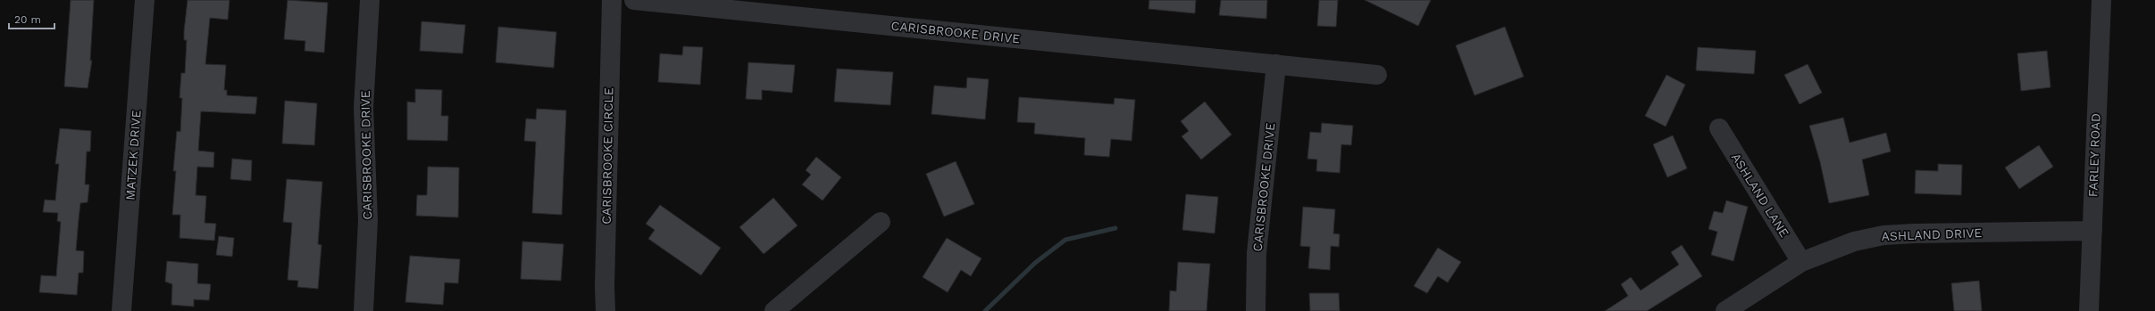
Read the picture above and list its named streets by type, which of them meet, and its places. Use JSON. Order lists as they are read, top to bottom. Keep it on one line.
{"streets":{"street":["CARISBROOKE DRIVE","MATZEK DRIVE","FARLEY ROAD","CARISBROOKE CIRCLE","ASHLAND LANE","ASHLAND DRIVE"]},"crossings":[["FARLEY ROAD","ASHLAND DRIVE"],["ASHLAND LANE","ASHLAND DRIVE"]],"scale_bar":"20 m"}
